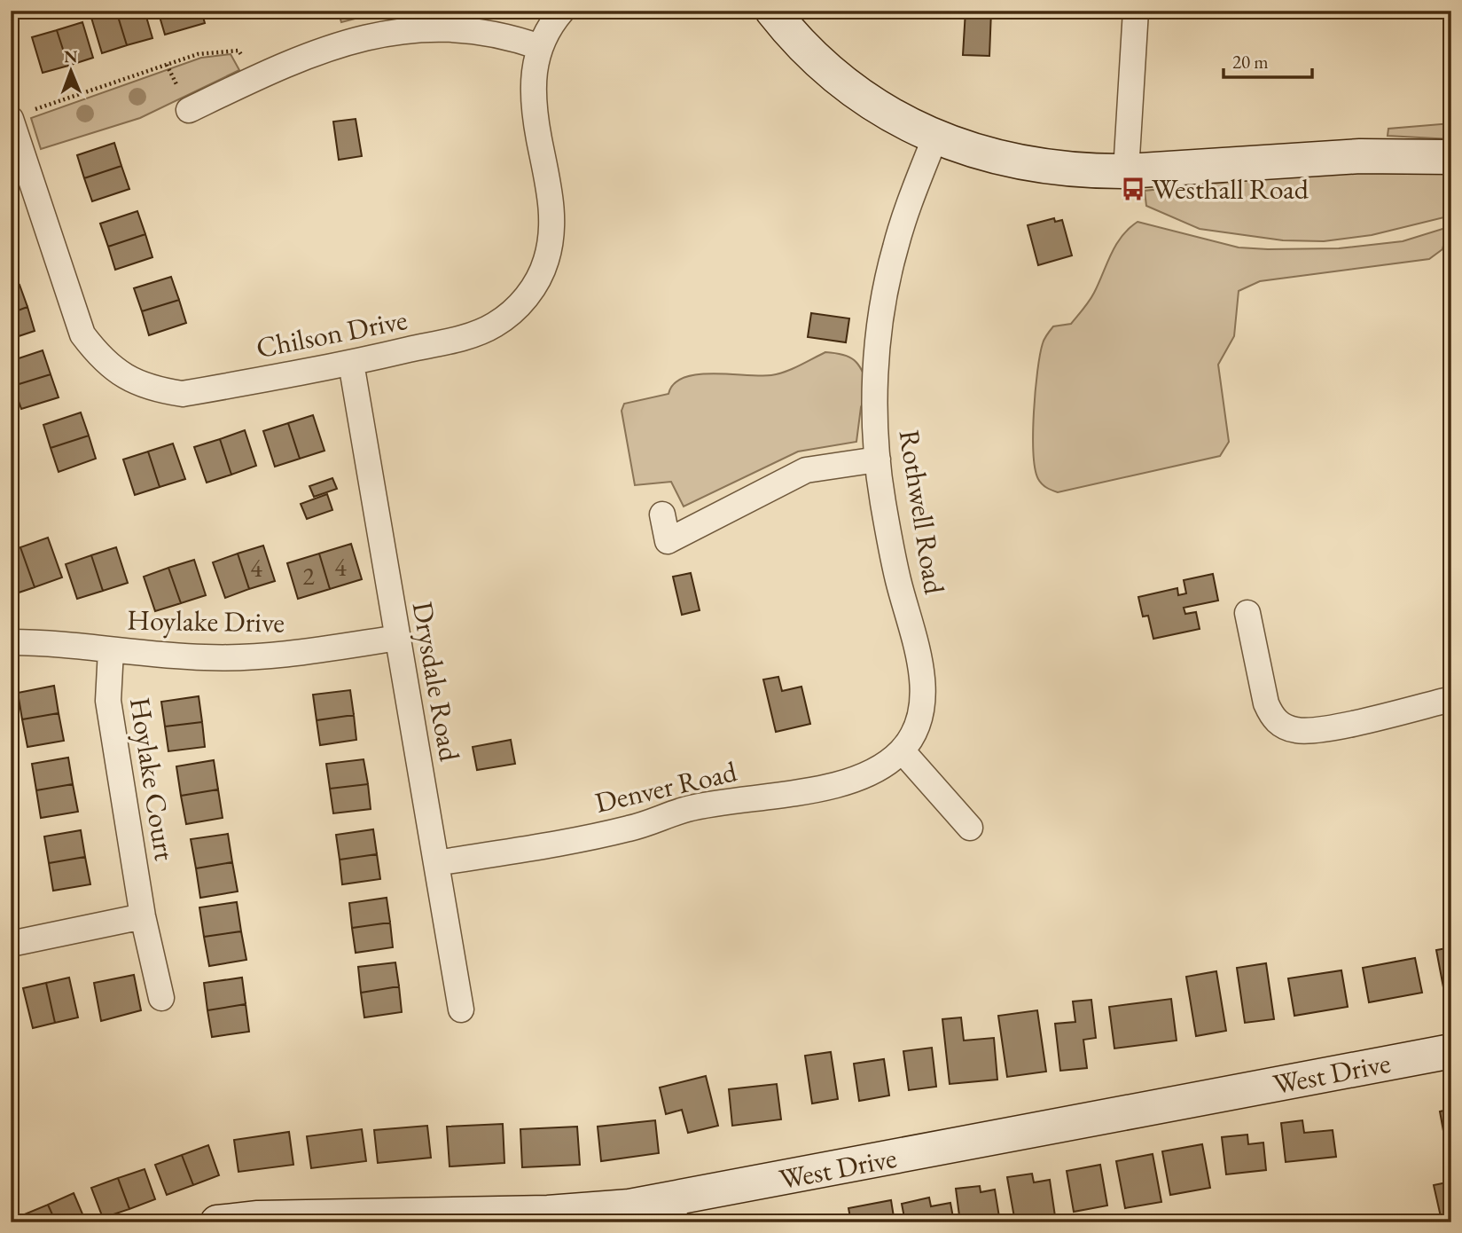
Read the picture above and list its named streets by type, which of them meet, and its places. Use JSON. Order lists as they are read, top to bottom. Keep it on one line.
{"streets":{"street":["Chilson Drive","Rothwell Road","Hoylake Drive","Drysdale Road","Hoylake Court","Denver Road","West Drive"]},"crossings":[["Chilson Drive","Drysdale Road"],["Rothwell Road","Denver Road"],["Hoylake Drive","Drysdale Road"],["Hoylake Drive","Hoylake Court"],["Drysdale Road","Denver Road"]],"places":{"bus stop":["Westhall Road"]},"house_numbers":["4","4","2"],"scale_bar":"20 m","north":"top"}
